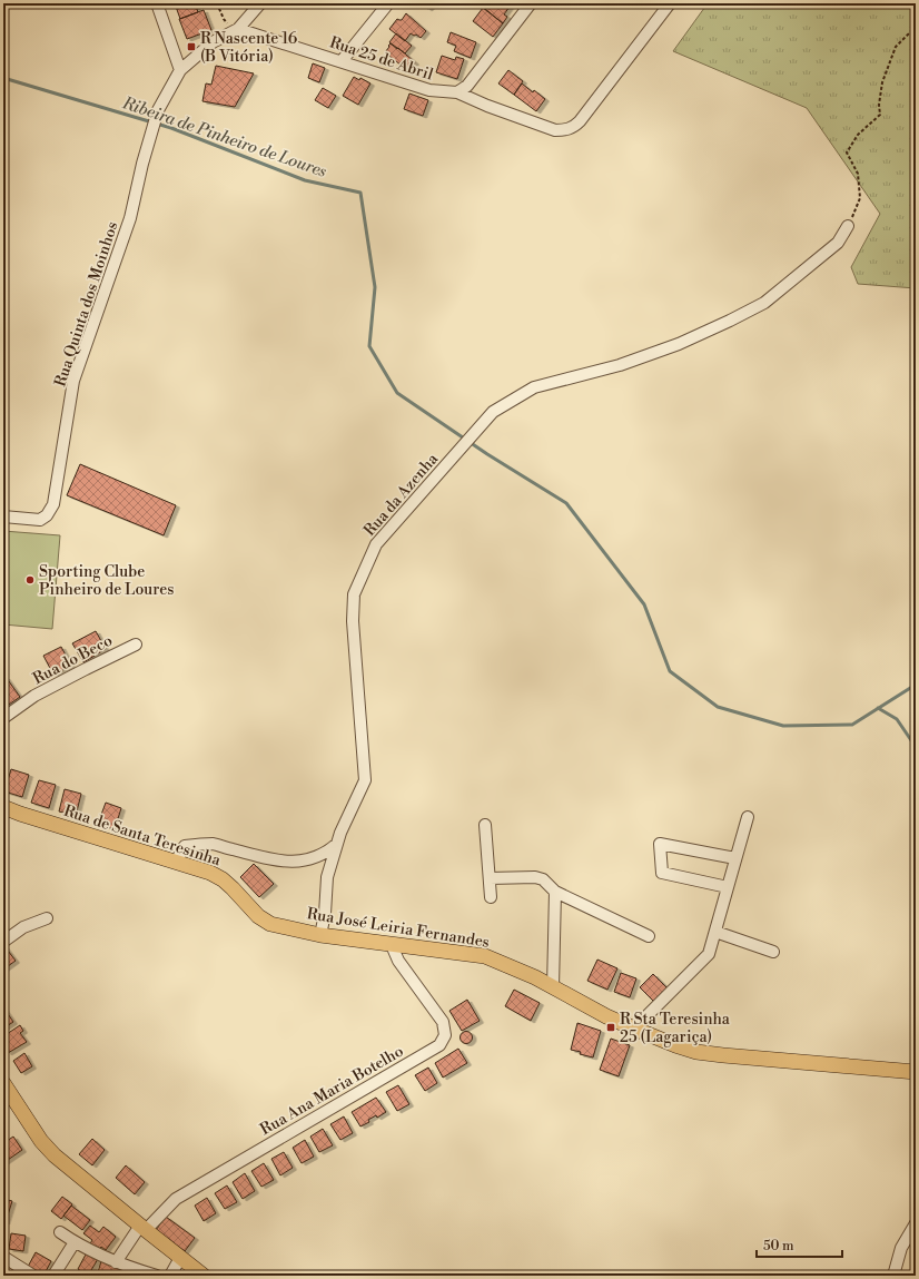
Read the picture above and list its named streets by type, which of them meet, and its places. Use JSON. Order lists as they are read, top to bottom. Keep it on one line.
{"streets":{"main road":["Rua de Santa Teresinha","Rua José Leiria Fernandes"],"street":["Rua 25 de Abril","Rua Quinta dos Moinhos","Rua da Azenha","Rua do Beco","Rua Ana Maria Botelho"]},"crossings":[["Rua da Azenha","Rua José Leiria Fernandes"],["Rua de Santa Teresinha","Rua José Leiria Fernandes"],["Rua José Leiria Fernandes","Rua Ana Maria Botelho"]],"water":["Ribeira de Pinheiro de Loures"],"places":{"transit":["R Nascente 16 (B Vitória)","R Sta Teresinha 25 (Lagariça)"],"other":["Sporting Clube Pinheiro de Loures"]},"scale_bar":"50 m"}
